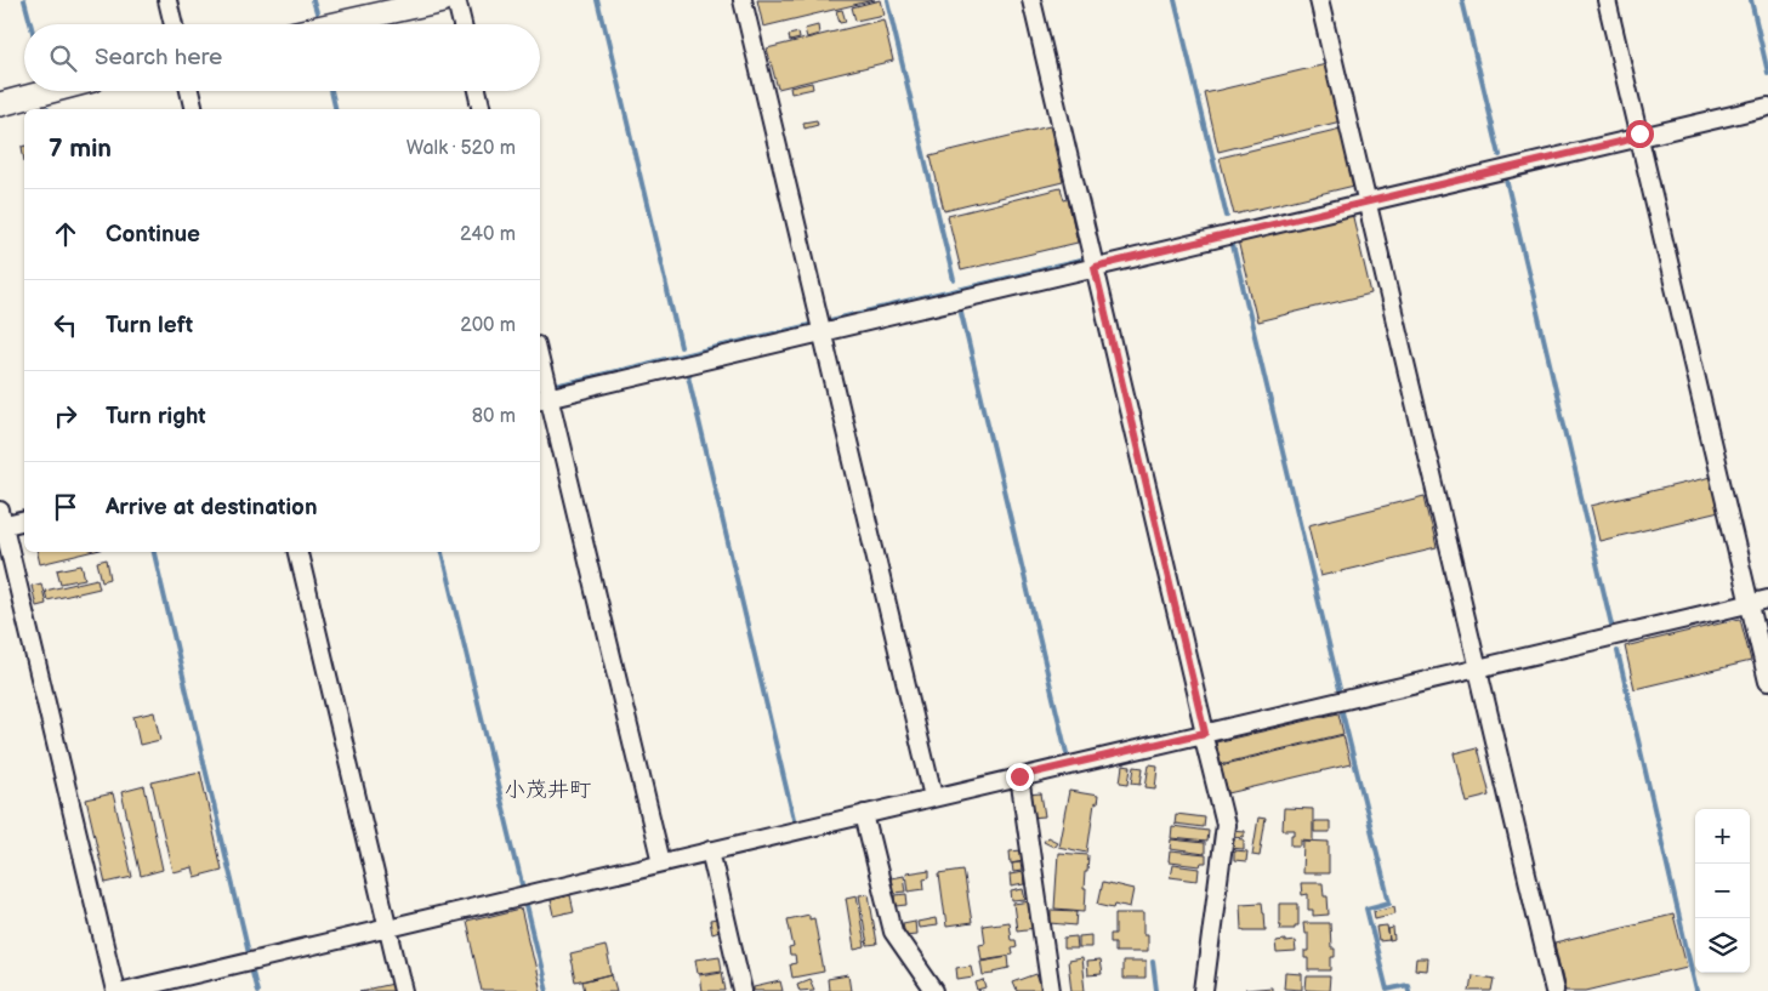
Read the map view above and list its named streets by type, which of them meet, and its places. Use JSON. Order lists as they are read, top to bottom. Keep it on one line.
{"districts":["小茂井町"],"page":{"search":"Search here","heading":["7 min","Walk · 520 m"],"list":[["Continue","240 m"],["Turn left","200 m"],["Turn right","80 m"],"Arrive at destination"],"map_buttons":["+","−"]}}
